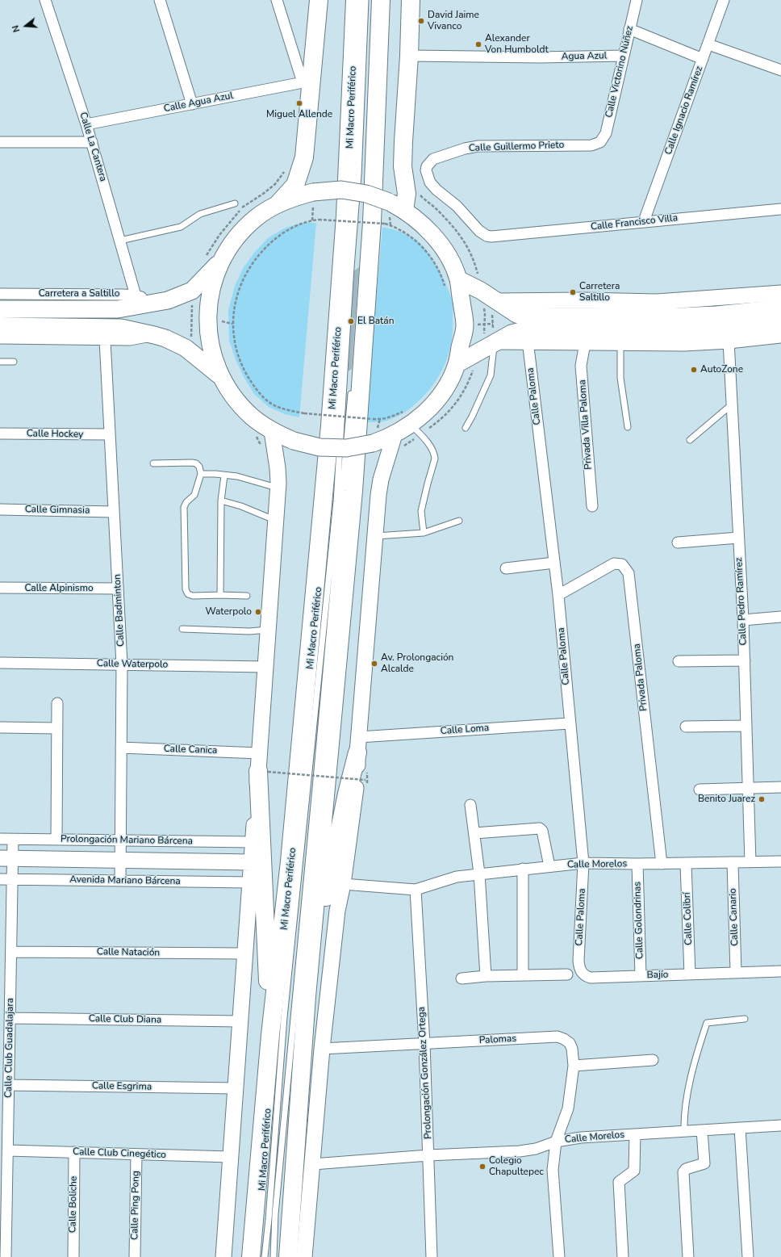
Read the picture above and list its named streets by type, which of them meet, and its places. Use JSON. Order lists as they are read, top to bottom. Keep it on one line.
{"streets":{"main road":["Carretera a Saltillo"],"street":["Agua Azul","Calle Victorino Núñez","Calle Agua Azul","Calle Ignacio Ramírez","Calle La Cantera","Calle Guillermo Prieto","Calle Francisco Villa","Calle Paloma","Privada Villa Paloma","Calle Hockey","Calle Gimnasia","Calle Alpinismo","Calle Pedro Ramírez","Calle Badminton","Calle Waterpolo","Privada Paloma","Calle Loma","Calle Canica","Prolongación Mariano Bárcena","Calle Morelos","Avenida Mariano Bárcena","Calle Canario","Calle Colibrí","Calle Golondrinas","Calle Natación","Bajío","Calle Club Diana","Palomas","Calle Club Guadalajara","Prolongación González Ortega","Calle Esgrima","Calle Club Cinegético","Calle Boliche","Calle Ping Pong"],"lane":["Mi Macro Periférico"]},"crossings":[["Agua Azul","Calle Victorino Núñez"],["Calle Victorino Núñez","Calle Guillermo Prieto"],["Calle Agua Azul","Calle La Cantera"],["Calle Ignacio Ramírez","Calle Francisco Villa"],["Calle La Cantera","Carretera a Saltillo"],["Calle Guillermo Prieto","Calle Francisco Villa"],["Calle Paloma","Privada Paloma"],["Calle Paloma","Calle Loma"],["Calle Paloma","Calle Morelos"],["Calle Paloma","Bajío"],["Calle Hockey","Calle Badminton"],["Calle Gimnasia","Calle Badminton"],["Calle Alpinismo","Calle Badminton"],["Calle Pedro Ramírez","Calle Morelos"],["Calle Badminton","Calle Waterpolo"],["Calle Badminton","Calle Canica"],["Calle Badminton","Prolongación Mariano Bárcena"],["Calle Badminton","Avenida Mariano Bárcena"],["Privada Paloma","Calle Morelos"],["Prolongación Mariano Bárcena","Calle Club Guadalajara"],["Calle Morelos","Calle Canario"],["Calle Morelos","Calle Colibrí"],["Calle Morelos","Calle Golondrinas"],["Calle Morelos","Prolongación González Ortega"],["Avenida Mariano Bárcena","Calle Club Guadalajara"],["Calle Canario","Bajío"],["Calle Colibrí","Bajío"],["Calle Golondrinas","Bajío"],["Calle Natación","Calle Club Guadalajara"],["Calle Club Diana","Calle Club Guadalajara"],["Palomas","Prolongación González Ortega"],["Calle Club Guadalajara","Calle Esgrima"],["Calle Club Guadalajara","Calle Club Cinegético"],["Calle Club Cinegético","Calle Boliche"],["Calle Club Cinegético","Calle Ping Pong"]],"places":["David Jaime Vivanco","Alexander Von Humboldt","Miguel Allende","Carretera Saltillo","El Batán","AutoZone","Waterpolo","Av. Prolongación Alcalde","Benito Juarez","Colegio Chapultepec"],"north":"left"}
